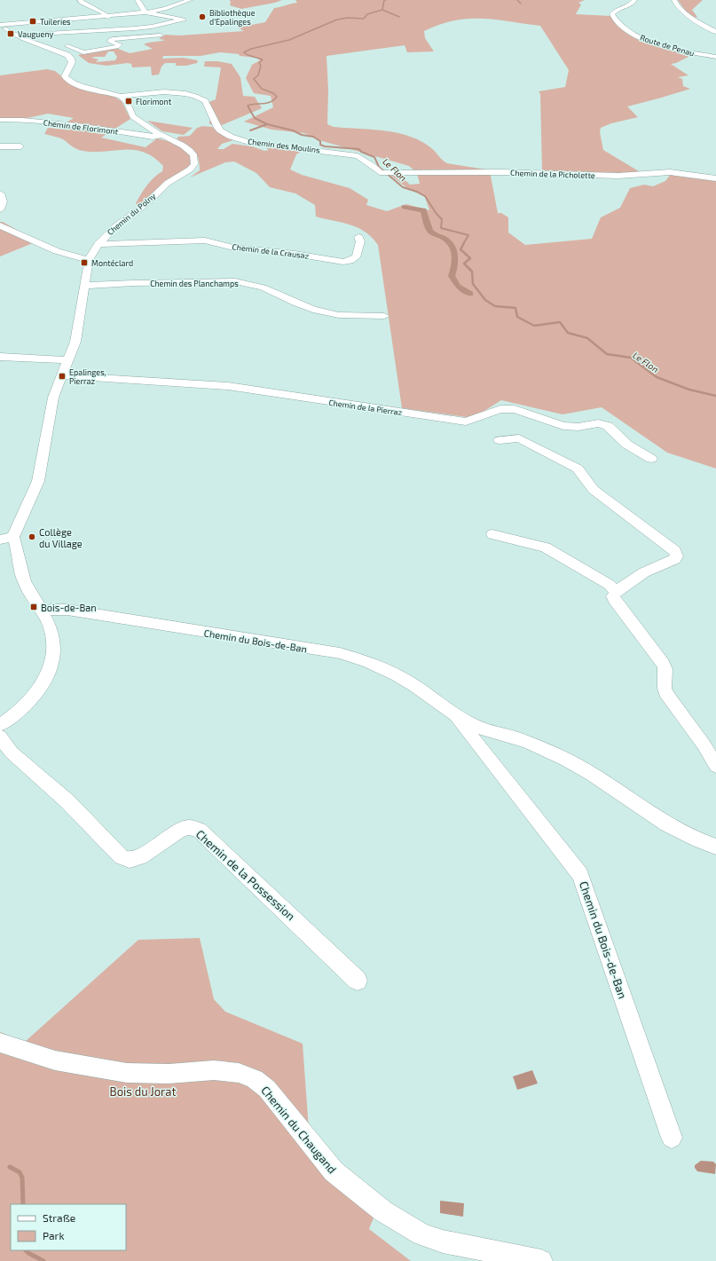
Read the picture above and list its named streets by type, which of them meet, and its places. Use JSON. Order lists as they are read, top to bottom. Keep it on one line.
{"streets":{"street":["Route de Penau","Chemin de Florimont","Chemin des Moulins","Chemin de la Picholette","Chemin du Polny","Chemin de la Crausaz","Chemin des Planchamps","Chemin de la Pierraz","Chemin du Bois-de-Ban","Chemin de la Possession","Chemin du Chaugand"]},"crossings":[["Chemin de Florimont","Chemin du Polny"],["Chemin des Moulins","Chemin de la Picholette"],["Chemin des Moulins","Chemin du Polny"],["Chemin du Polny","Chemin de la Crausaz"],["Chemin du Polny","Chemin des Planchamps"],["Chemin du Polny","Chemin de la Pierraz"]],"water":["Le Flon"],"parks":["Bois du Jorat"],"places":{"other":["Bibliothèque d'Epalinges","Collège du Village"],"transit":["Tuileries","Vaugueny","Florimont","Montéclard","Epalinges, Pierraz","Bois-de-Ban"]},"legend":["Straße","Park"]}
